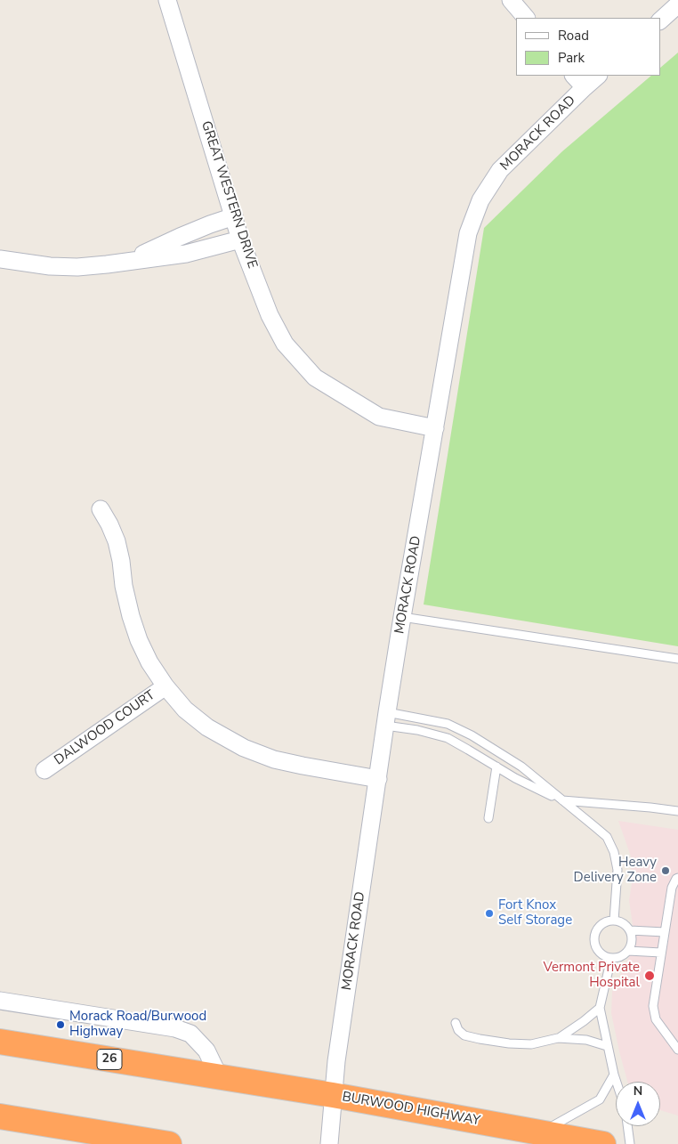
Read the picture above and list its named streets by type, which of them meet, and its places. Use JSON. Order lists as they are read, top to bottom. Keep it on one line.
{"streets":{"highway":["26","BURWOOD HIGHWAY"],"street":["MORACK ROAD","GREAT WESTERN DRIVE","DALWOOD COURT"]},"crossings":[["MORACK ROAD","GREAT WESTERN DRIVE"],["MORACK ROAD","BURWOOD HIGHWAY"]],"places":["Heavy Delivery Zone","Fort Knox Self Storage","Vermont Private Hospital","Morack Road/Burwood Highway"],"legend":["Road","Park"],"north":"top"}
